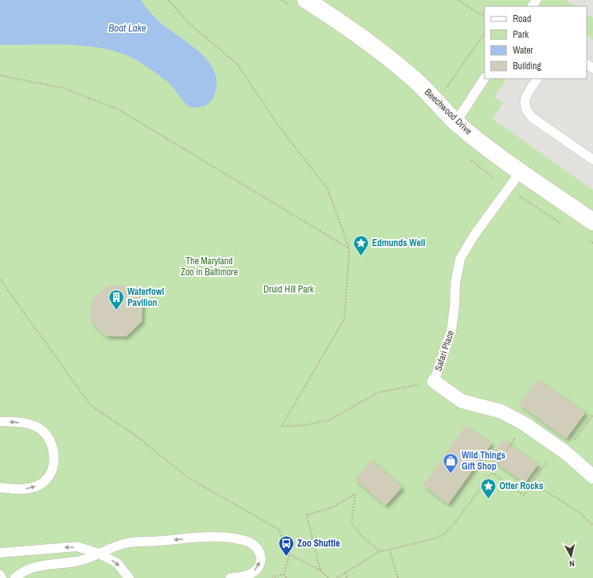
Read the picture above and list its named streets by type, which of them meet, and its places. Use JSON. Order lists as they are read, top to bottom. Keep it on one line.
{"streets":{"street":["Beechwood Drive","Safari Place"]},"crossings":[["Beechwood Drive","Safari Place"]],"water":["Boat Lake"],"parks":["The Maryland Zoo in Baltimore","Druid Hill Park"],"places":{"place":["Edmunds Well","Otter Rocks"],"building":["Waterfowl Pavilion"],"shop":["Wild Things Gift Shop"],"bus stop":["Zoo Shuttle"]},"legend":["Road","Park","Water","Building"],"north":"bottom"}
